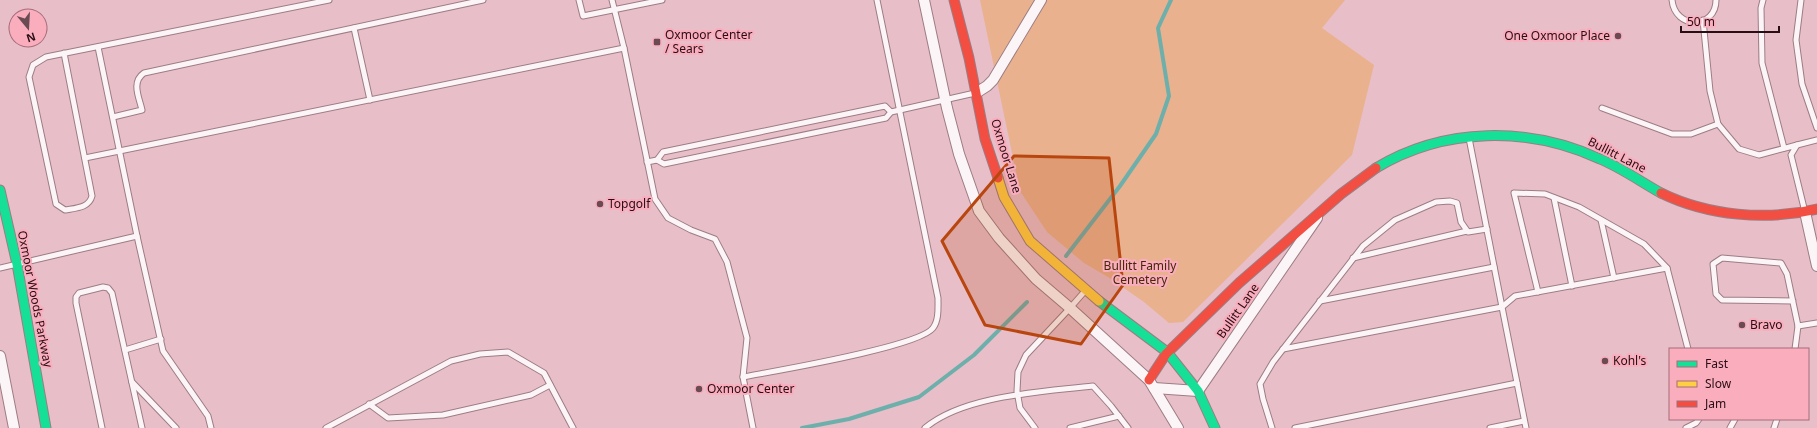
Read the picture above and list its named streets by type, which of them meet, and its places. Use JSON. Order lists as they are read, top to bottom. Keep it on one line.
{"streets":{"street":["Bullitt Lane","Oxmoor Lane","Oxmoor Woods Parkway"]},"crossings":[["Bullitt Lane","Oxmoor Lane"]],"parks":["Bullitt Family Cemetery"],"places":{"other":["One Oxmoor Place","Topgolf","Bravo","Kohl's","Oxmoor Center"],"transit":["Oxmoor Center / Sears"]},"legend":["Fast","Slow","Jam"],"scale_bar":"50 m","north":"bottom"}
